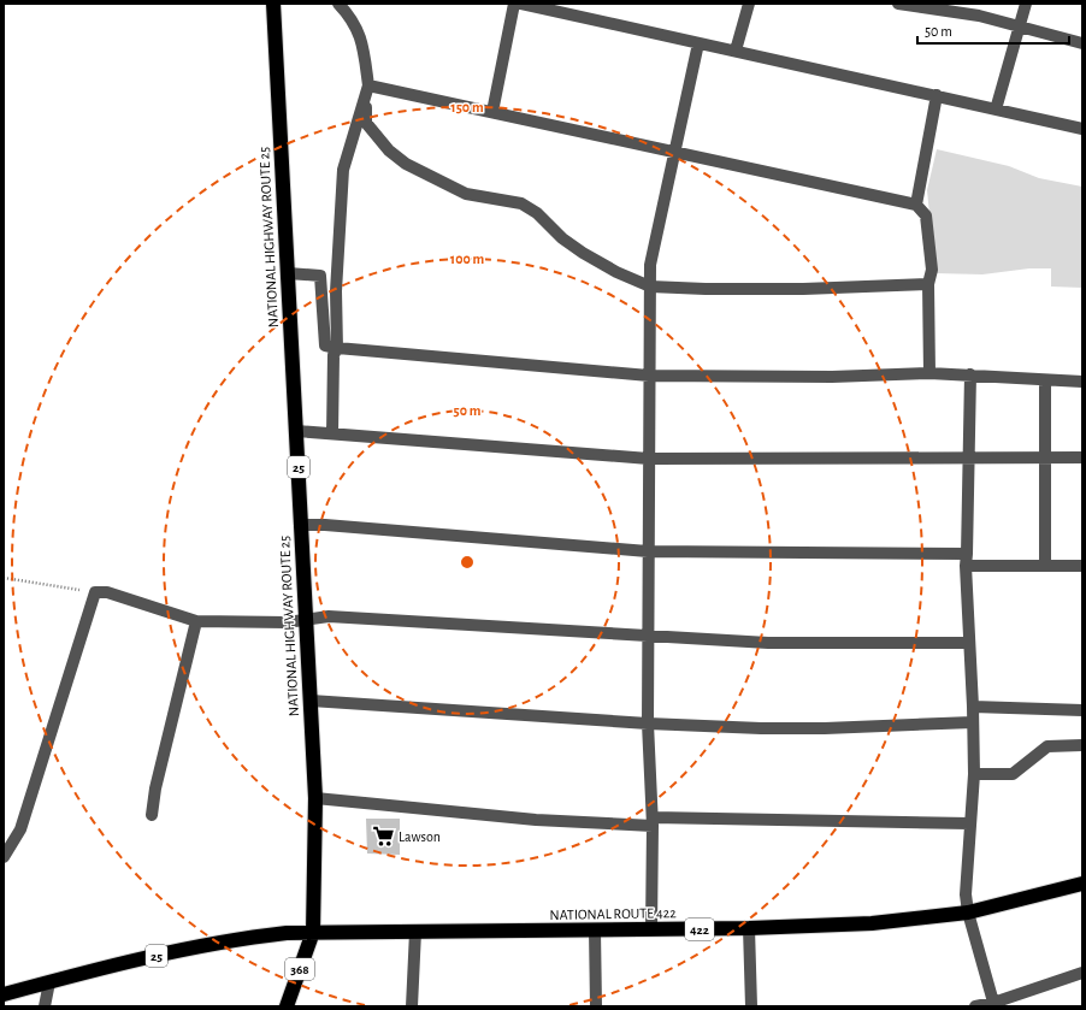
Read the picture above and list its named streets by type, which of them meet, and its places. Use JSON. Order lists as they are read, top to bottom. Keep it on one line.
{"streets":{"highway":["NATIONAL HIGHWAY ROUTE 25","25","NATIONAL ROUTE 422","422","368"]},"crossings":[["NATIONAL HIGHWAY ROUTE 25","25"],["NATIONAL HIGHWAY ROUTE 25","NATIONAL ROUTE 422"],["NATIONAL HIGHWAY ROUTE 25","368"],["25","NATIONAL ROUTE 422"],["25","368"],["NATIONAL ROUTE 422","368"]],"places":{"supermarket":["Lawson"]},"scale_bar":"50 m","rings":["150 m","100 m","50 m"]}
